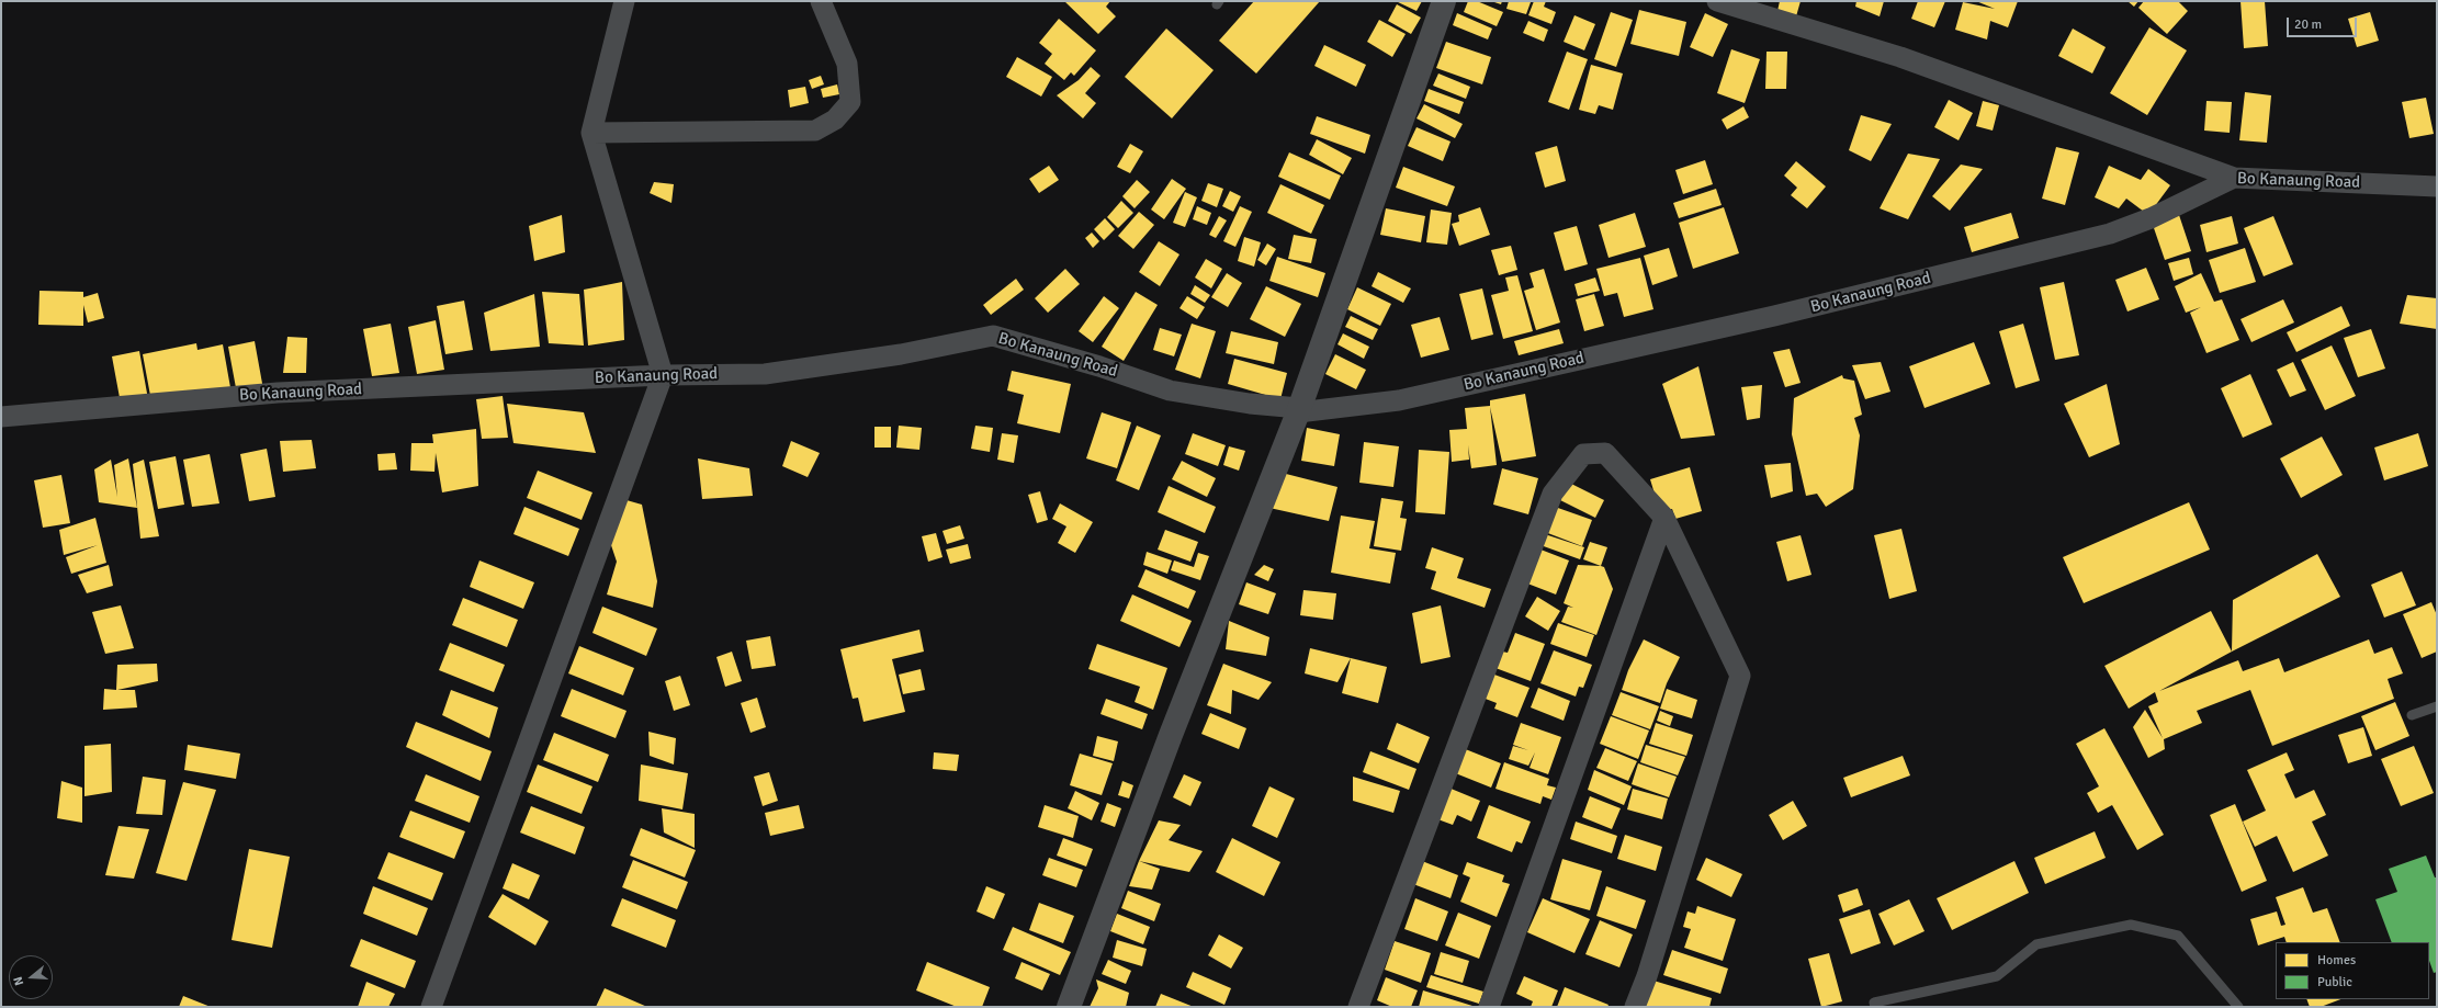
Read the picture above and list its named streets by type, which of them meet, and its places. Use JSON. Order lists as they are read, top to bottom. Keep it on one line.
{"streets":{"street":["Bo Kanaung Road"]},"legend":["Homes","Public"],"scale_bar":"20 m","north":"left"}
